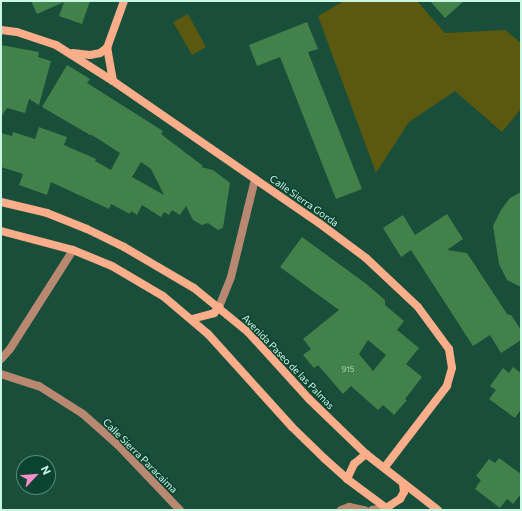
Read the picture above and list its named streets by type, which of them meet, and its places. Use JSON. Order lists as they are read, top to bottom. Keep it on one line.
{"streets":{"main road":["Calle Sierra Gorda","Avenida Paseo de las Palmas"],"street":["Calle Sierra Paracaima"]},"crossings":[["Calle Sierra Gorda","Avenida Paseo de las Palmas"]],"house_numbers":["915"],"north":"top right"}
